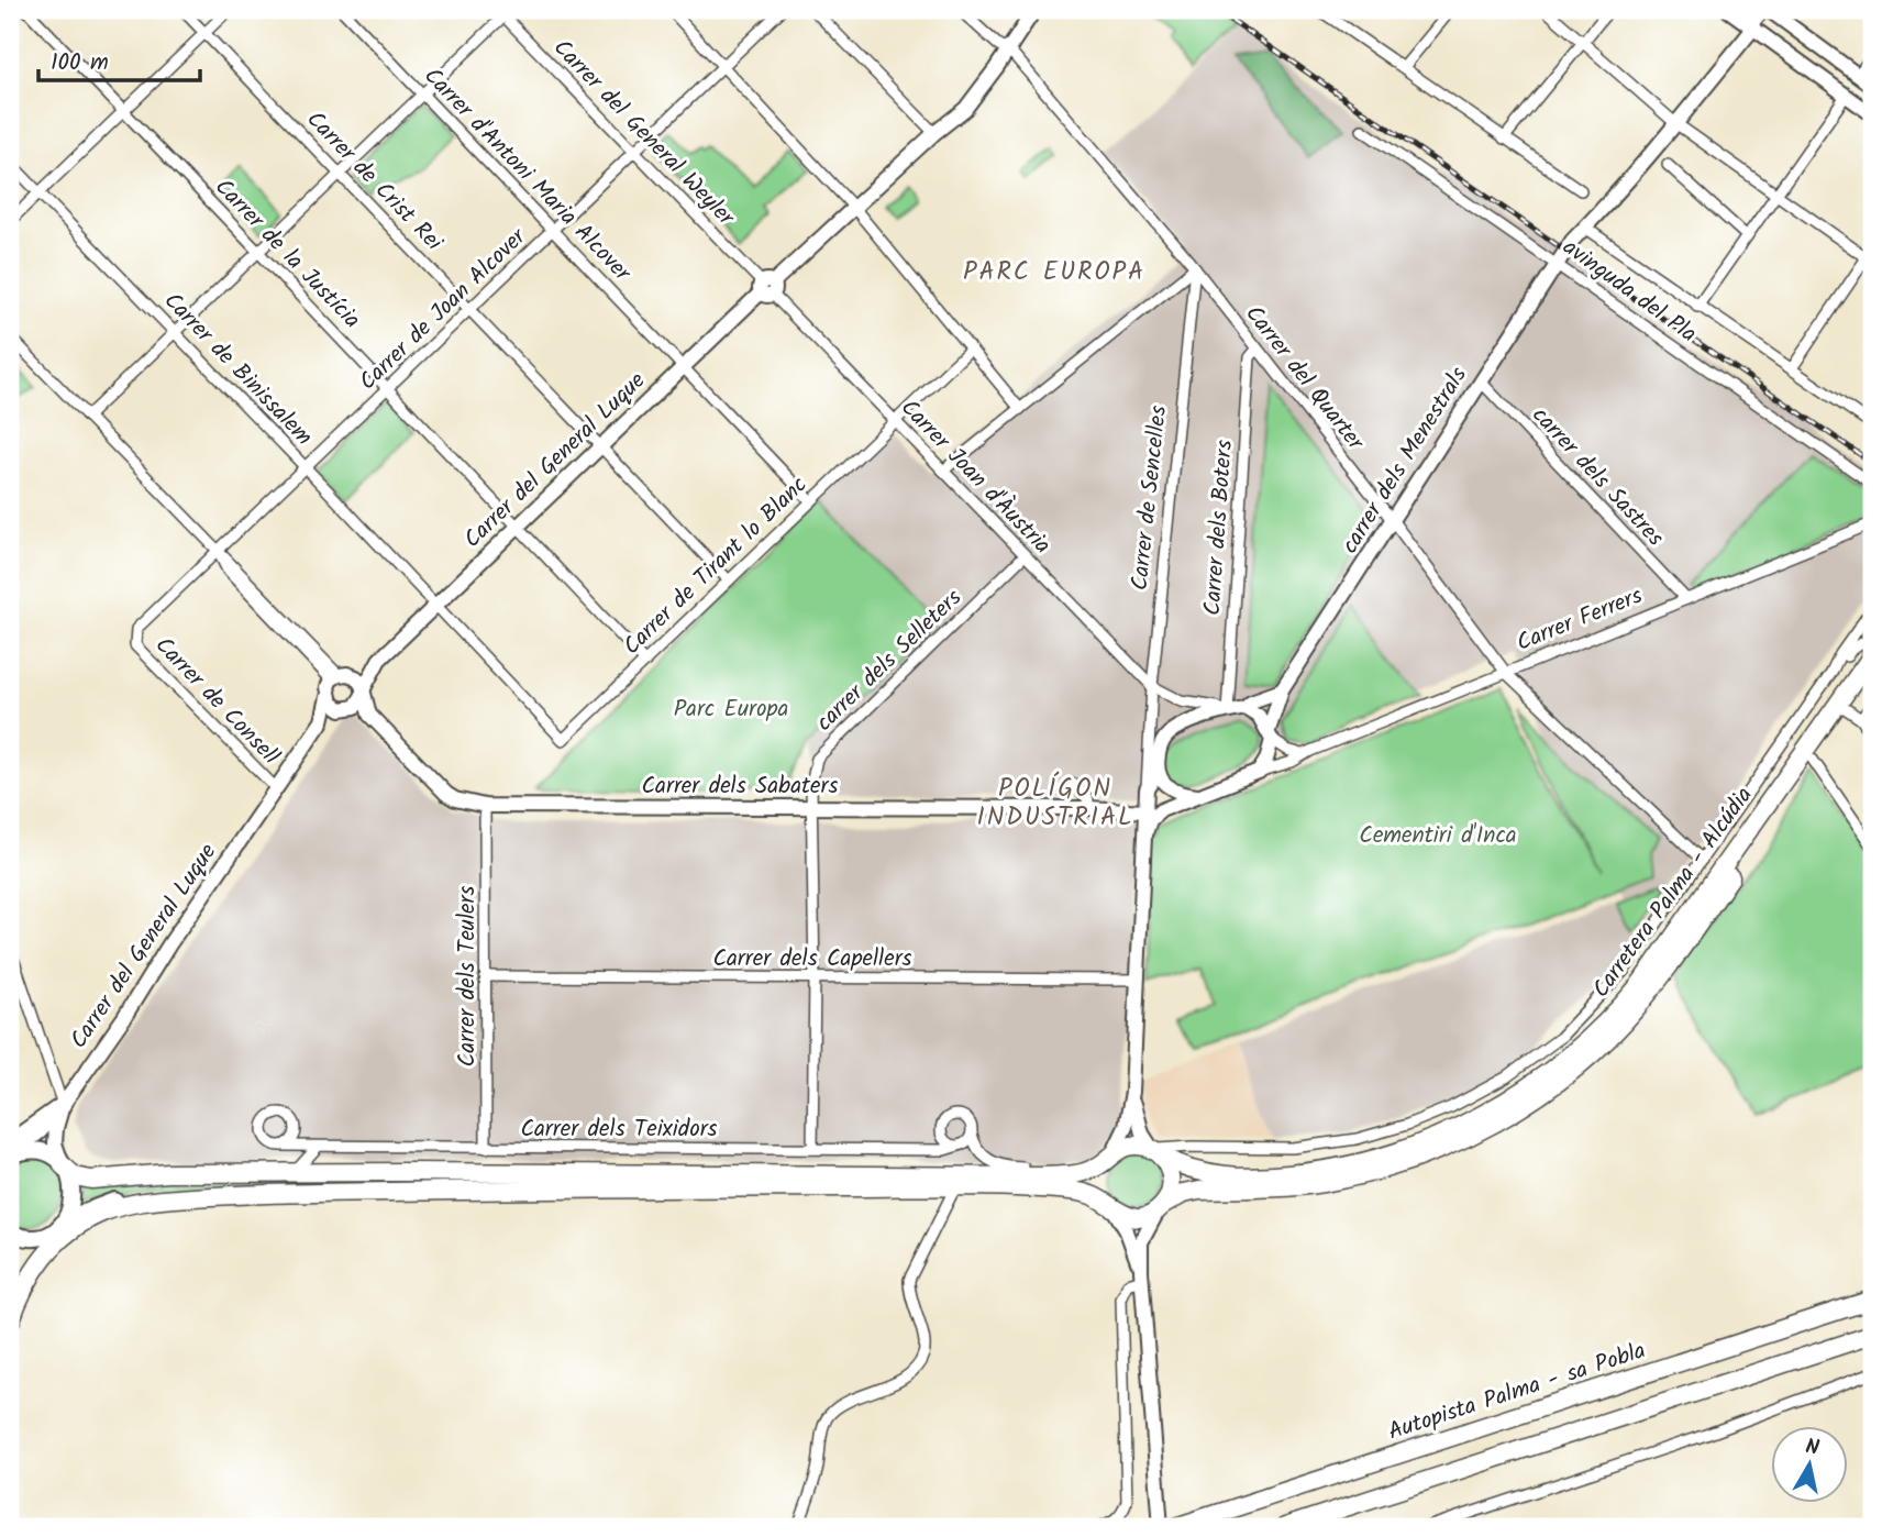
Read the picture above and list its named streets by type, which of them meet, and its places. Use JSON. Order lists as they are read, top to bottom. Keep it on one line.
{"streets":{"highway":["Carretera Palma - Alcúdia","Autopista Palma - sa Pobla"],"street":["Carrer del General Weyler","Carrer d'Antoni Maria Alcover","Carrer de Crist Rei","Carrer de la Justícia","avinguda del Pla","Carrer de Joan Alcover","Carrer de Binissalem","Carrer del Quarter","Carrer del General Luque","carrer dels Menestrals","Carrer Joan d'Àustria","carrer dels Sastres","Carrer de Sencelles","Carrer dels Boters","Carrer de Tirant lo Blanc","Carrer Ferrers","carrer dels Selleters","Carrer de Consell","Carrer dels Sabaters","Carrer dels Capellers","Carrer dels Teulers","Carrer dels Teixidors"]},"crossings":[["Carrer del General Weyler","Carrer de Joan Alcover"],["Carrer del General Weyler","Carrer del General Luque"],["Carrer del General Weyler","Carrer Joan d'Àustria"],["Carrer d'Antoni Maria Alcover","Carrer de Joan Alcover"],["Carrer d'Antoni Maria Alcover","Carrer del General Luque"],["Carrer d'Antoni Maria Alcover","Carrer de Tirant lo Blanc"],["Carrer de Crist Rei","Carrer de Joan Alcover"],["Carrer de Crist Rei","Carrer del General Luque"],["Carrer de Crist Rei","Carrer de Tirant lo Blanc"],["Carrer de la Justícia","Carrer de Joan Alcover"],["Carrer de la Justícia","Carrer del General Luque"],["Carrer de la Justícia","Carrer de Tirant lo Blanc"],["avinguda del Pla","carrer dels Menestrals"],["Carrer de Joan Alcover","Carrer de Binissalem"],["Carrer de Joan Alcover","Carrer de Consell"],["Carrer de Binissalem","Carrer del General Luque"],["Carrer de Binissalem","Carrer de Tirant lo Blanc"],["Carrer del Quarter","Carrer del General Luque"],["Carrer del Quarter","carrer dels Menestrals"],["Carrer del Quarter","Carrer de Sencelles"],["Carrer del Quarter","Carrer dels Boters"],["Carrer del Quarter","Carrer Ferrers"],["Carrer del General Luque","Carrer Joan d'Àustria"],["Carrer del General Luque","Carrer de Consell"],["Carrer del General Luque","Carrer dels Sabaters"],["carrer dels Menestrals","carrer dels Sastres"],["carrer dels Menestrals","Carrer de Sencelles"],["carrer dels Menestrals","Carrer dels Boters"],["carrer dels Menestrals","Carrer Ferrers"],["Carrer Joan d'Àustria","Carrer de Sencelles"],["Carrer Joan d'Àustria","Carrer de Tirant lo Blanc"],["Carrer Joan d'Àustria","carrer dels Selleters"],["carrer dels Sastres","Carrer Ferrers"],["Carrer de Sencelles","Carrer dels Boters"],["Carrer de Sencelles","Carrer Ferrers"],["Carrer de Sencelles","Carrer dels Sabaters"],["Carrer de Sencelles","Carretera Palma - Alcúdia"],["Carrer de Sencelles","Carrer dels Capellers"],["Carrer dels Boters","Carrer Ferrers"],["carrer dels Selleters","Carrer dels Sabaters"],["carrer dels Selleters","Carrer dels Capellers"],["carrer dels Selleters","Carrer dels Teixidors"],["Carrer dels Sabaters","Carrer dels Teulers"],["Carrer dels Capellers","Carrer dels Teulers"],["Carrer dels Teulers","Carrer dels Teixidors"]],"districts":["PARC EUROPA","POLÍGON INDUSTRIAL"],"parks":["Parc Europa","Cementiri d'Inca"],"scale_bar":"100 m","north":"top"}
